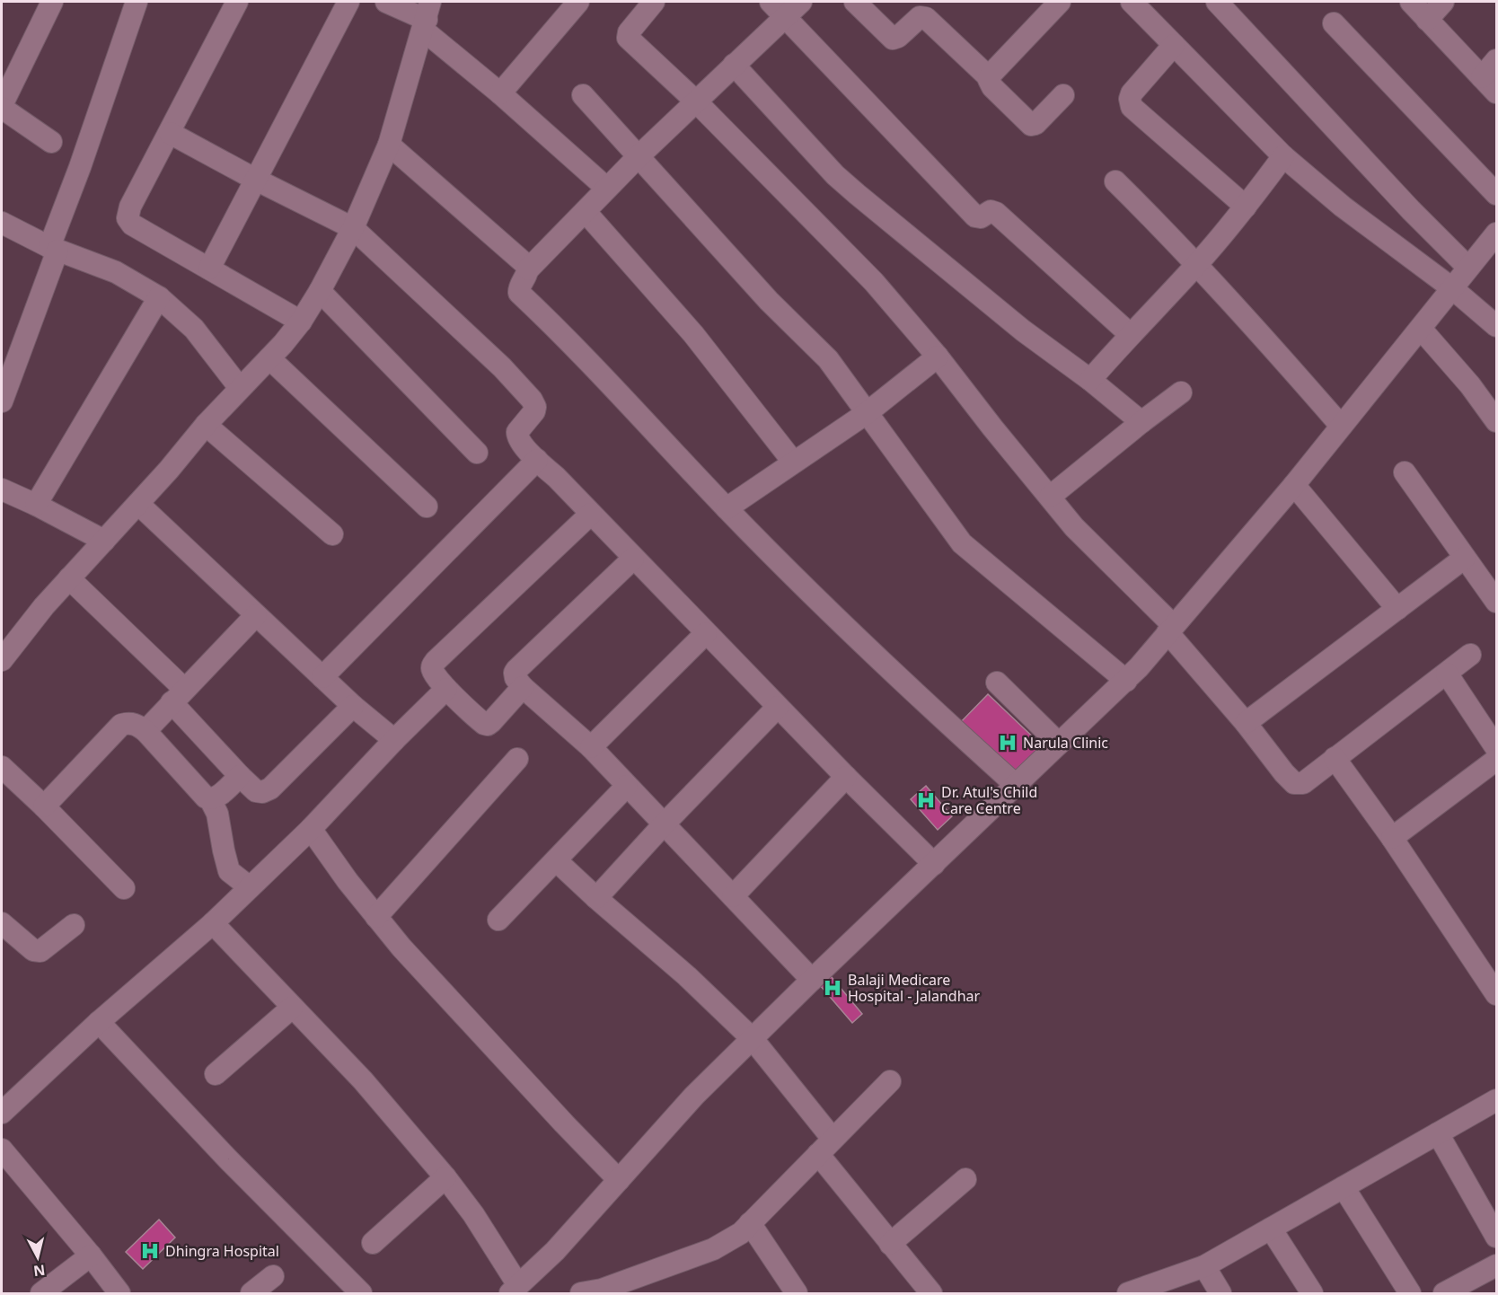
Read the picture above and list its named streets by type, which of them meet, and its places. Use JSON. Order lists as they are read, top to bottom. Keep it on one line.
{"places":{"hospital":["Narula Clinic","Dr. Atul's Child Care Centre","Balaji Medicare Hospital - Jalandhar","Dhingra Hospital"]},"north":"bottom"}
